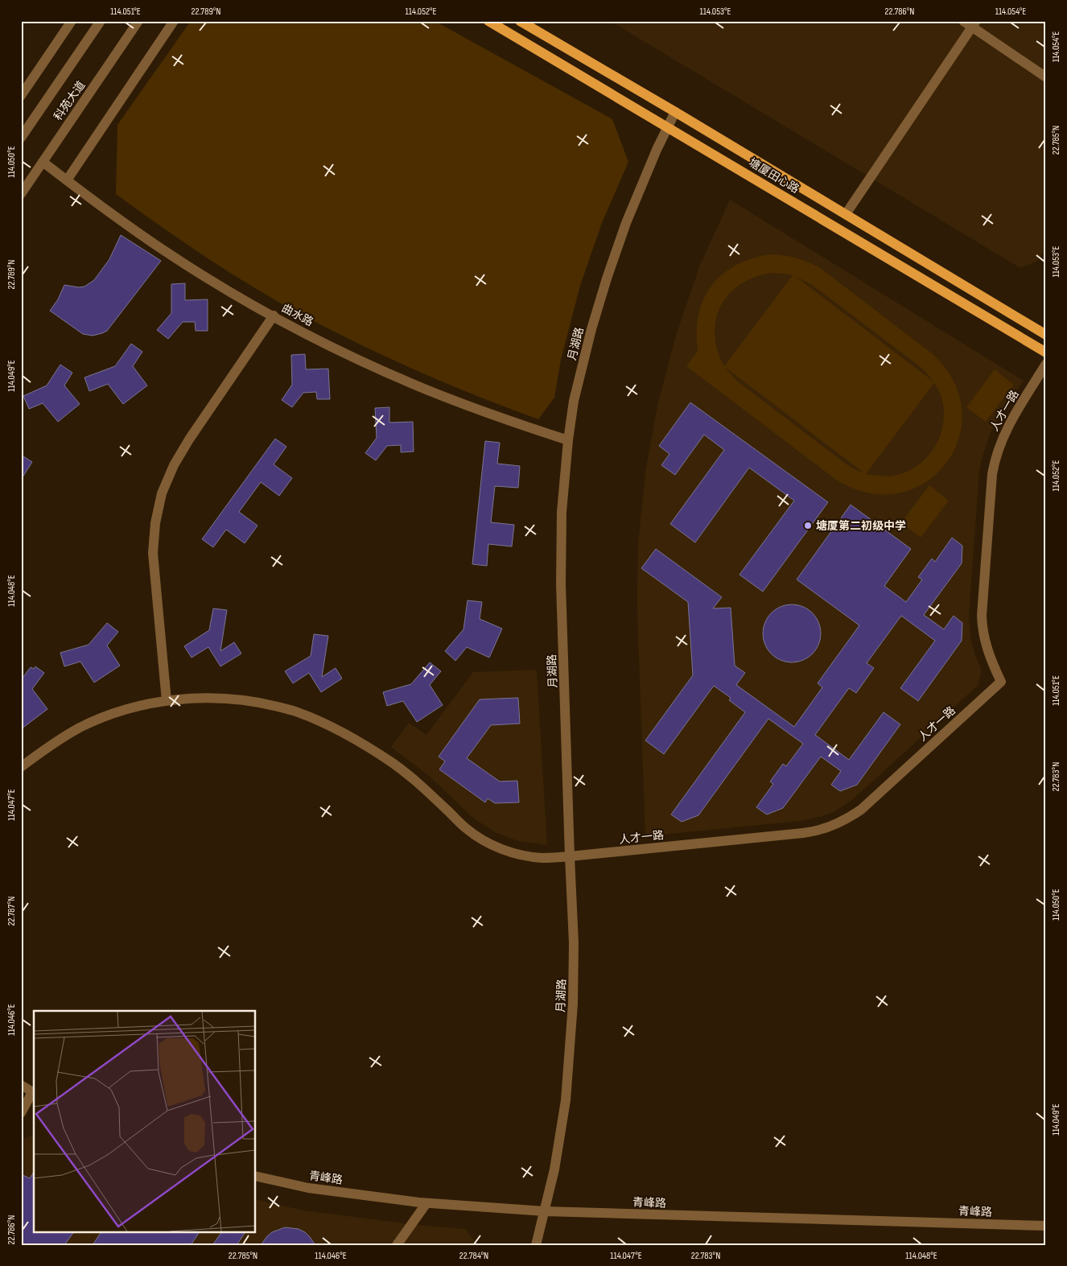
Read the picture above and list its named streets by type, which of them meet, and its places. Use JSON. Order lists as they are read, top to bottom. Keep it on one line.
{"streets":{"main road":["塘厦田心路"],"street":["科苑大道","曲水路","月湖路","人才一路","青峰路"]},"crossings":[["科苑大道","曲水路"],["塘厦田心路","月湖路"],["曲水路","月湖路"],["月湖路","人才一路"],["月湖路","青峰路"]],"places":["塘厦第二初级中学"],"coordinates":["114.051°E","22.789°N","114.052°E","114.053°E","22.786°N","114.054°E","22.785°N","114.050°E","114.049°E","114.048°E","22.783°N","114.047°E","22.787°N","114.046°E","22.784°N"]}
